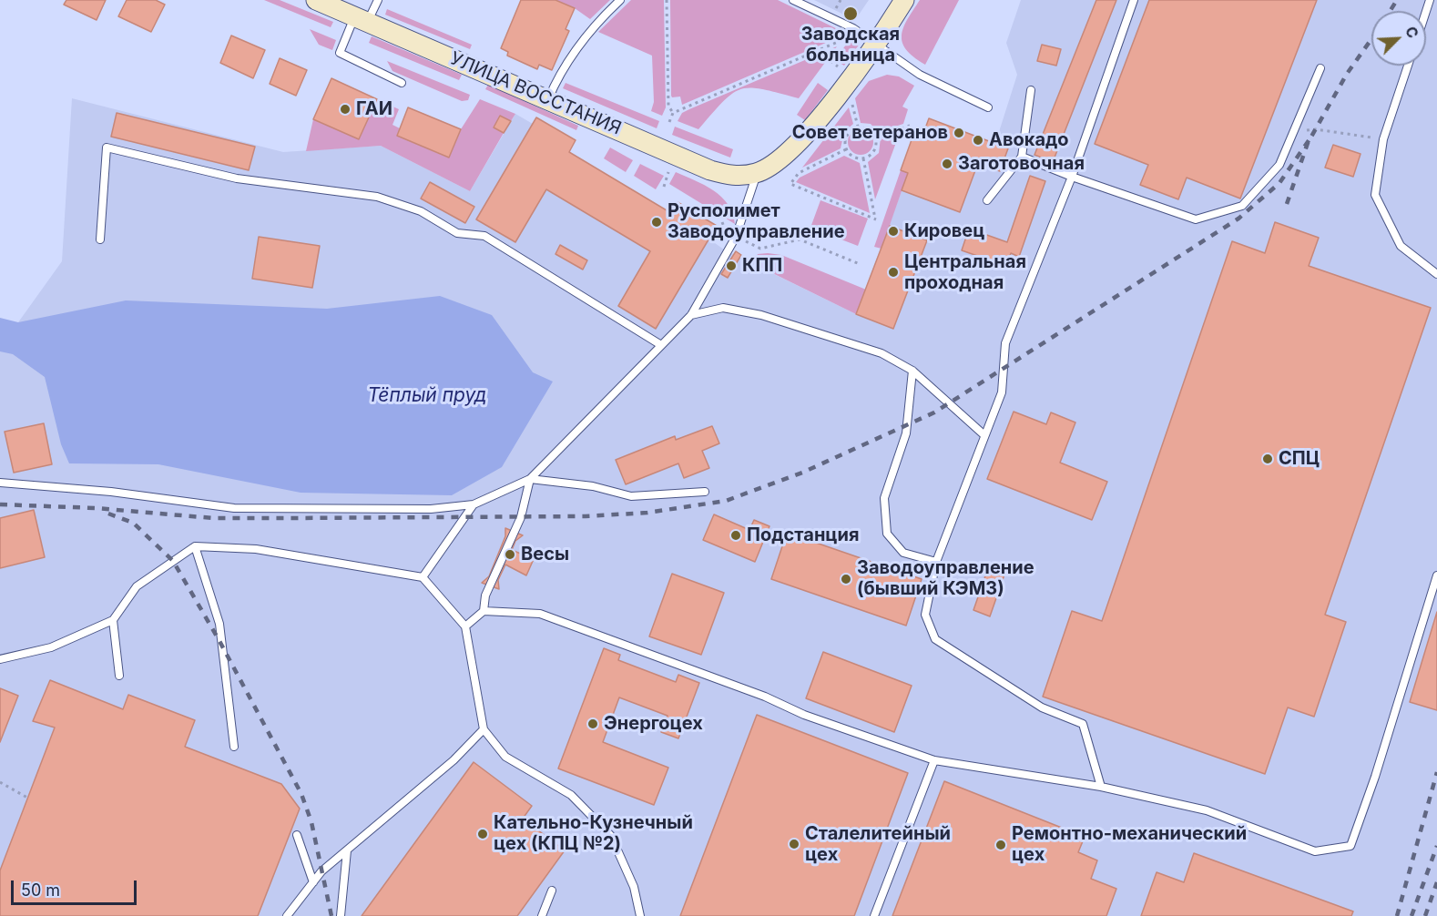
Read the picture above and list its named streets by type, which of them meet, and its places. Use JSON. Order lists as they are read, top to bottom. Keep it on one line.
{"streets":{"street":["УЛИЦА ВОССТАНИЯ"]},"water":["Тёплый пруд"],"places":["Заводская больница","ГАИ","Совет ветеранов","Авокадо","Заготовочная","Русполимет Заводоуправление","Кировец","КПП","Центральная проходная","СПЦ","Подстанция","Весы","Заводоуправление (бывший КЭМЗ)","Энергоцех","Кательно-Кузнечный цех (КПЦ №2)","Сталелитейный цех","Ремонтно-механический цех"],"scale_bar":"50 m","north":"top right"}
